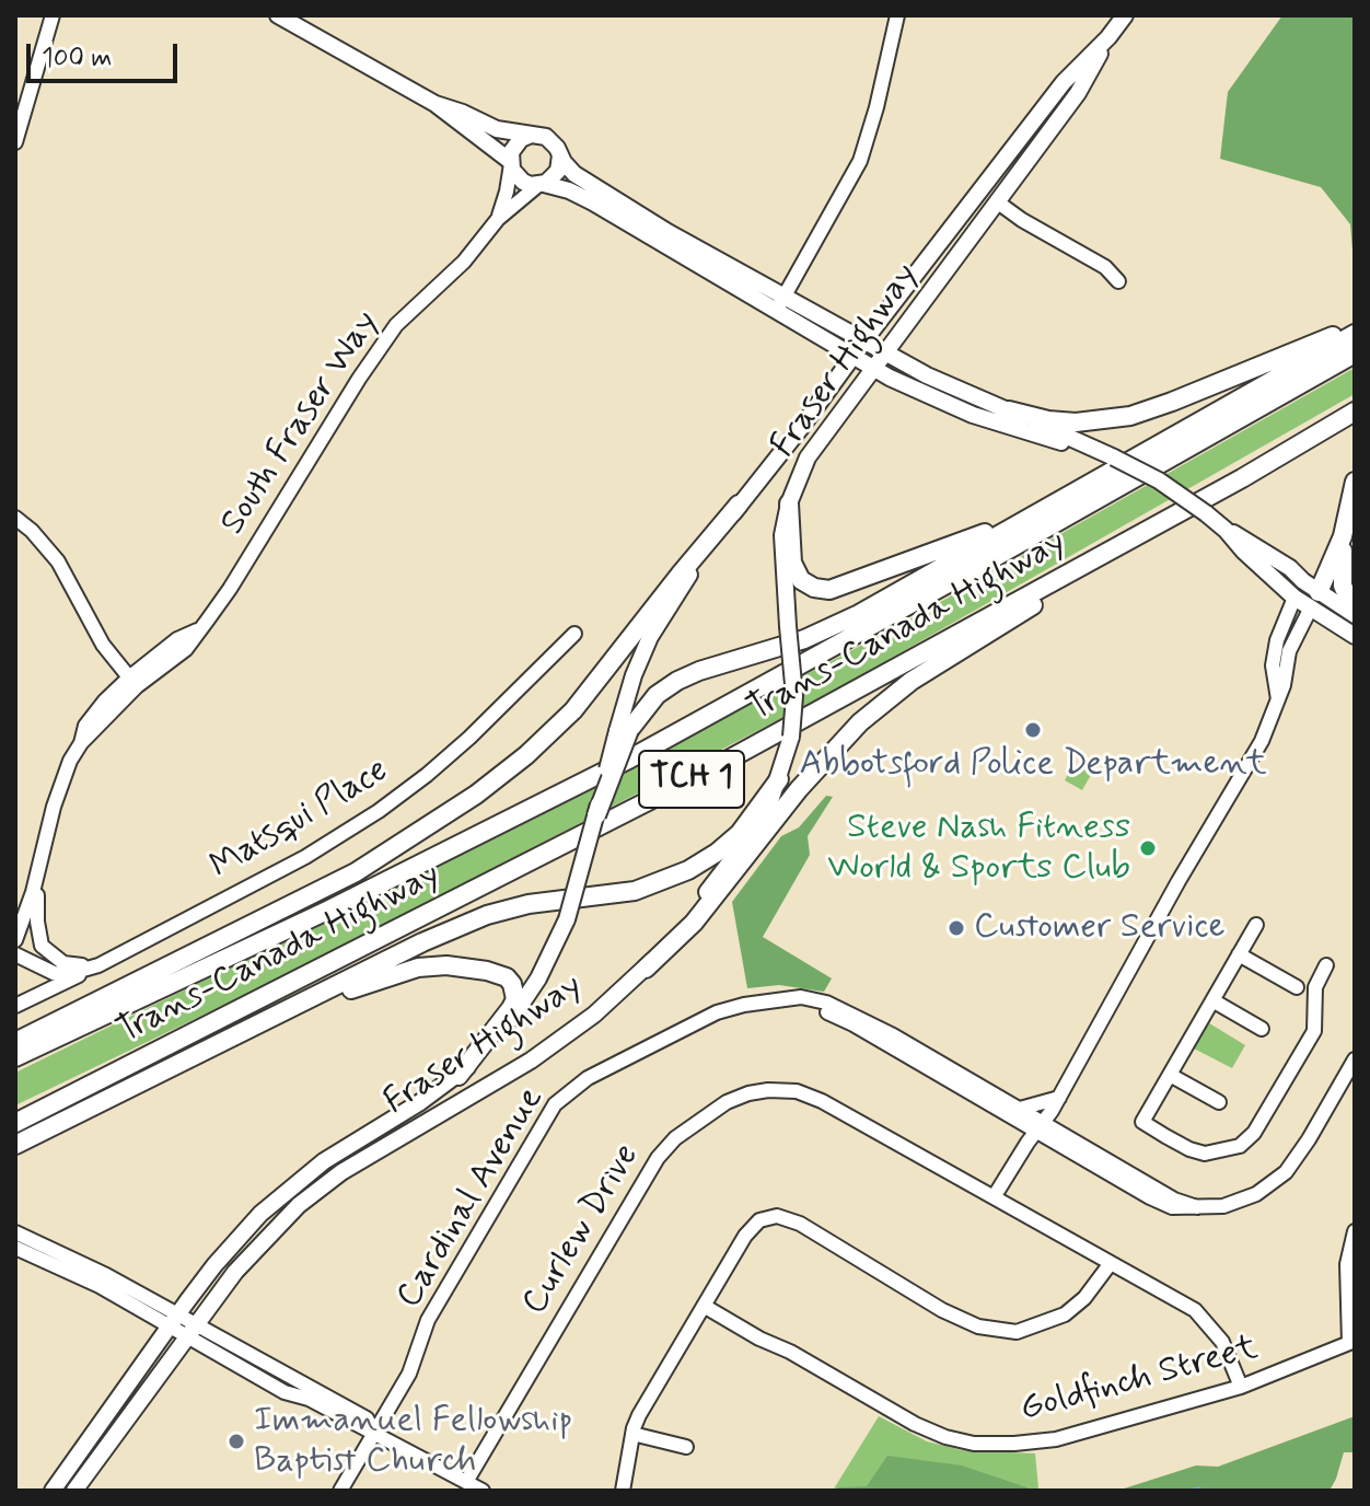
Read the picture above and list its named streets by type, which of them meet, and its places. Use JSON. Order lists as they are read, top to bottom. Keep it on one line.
{"streets":{"highway":["Trans-Canada Highway","TCH 1"],"main road":["Fraser Highway"],"street":["South Fraser Way","Matsqui Place","Cardinal Avenue","Curlew Drive","Goldfinch Street"]},"crossings":[["Curlew Drive","Goldfinch Street"]],"places":["Abbotsford Police Department","Steve Nash Fitness World & Sports Club","Customer Service","Immanuel Fellowship Baptist Church"],"scale_bar":"100 m"}
